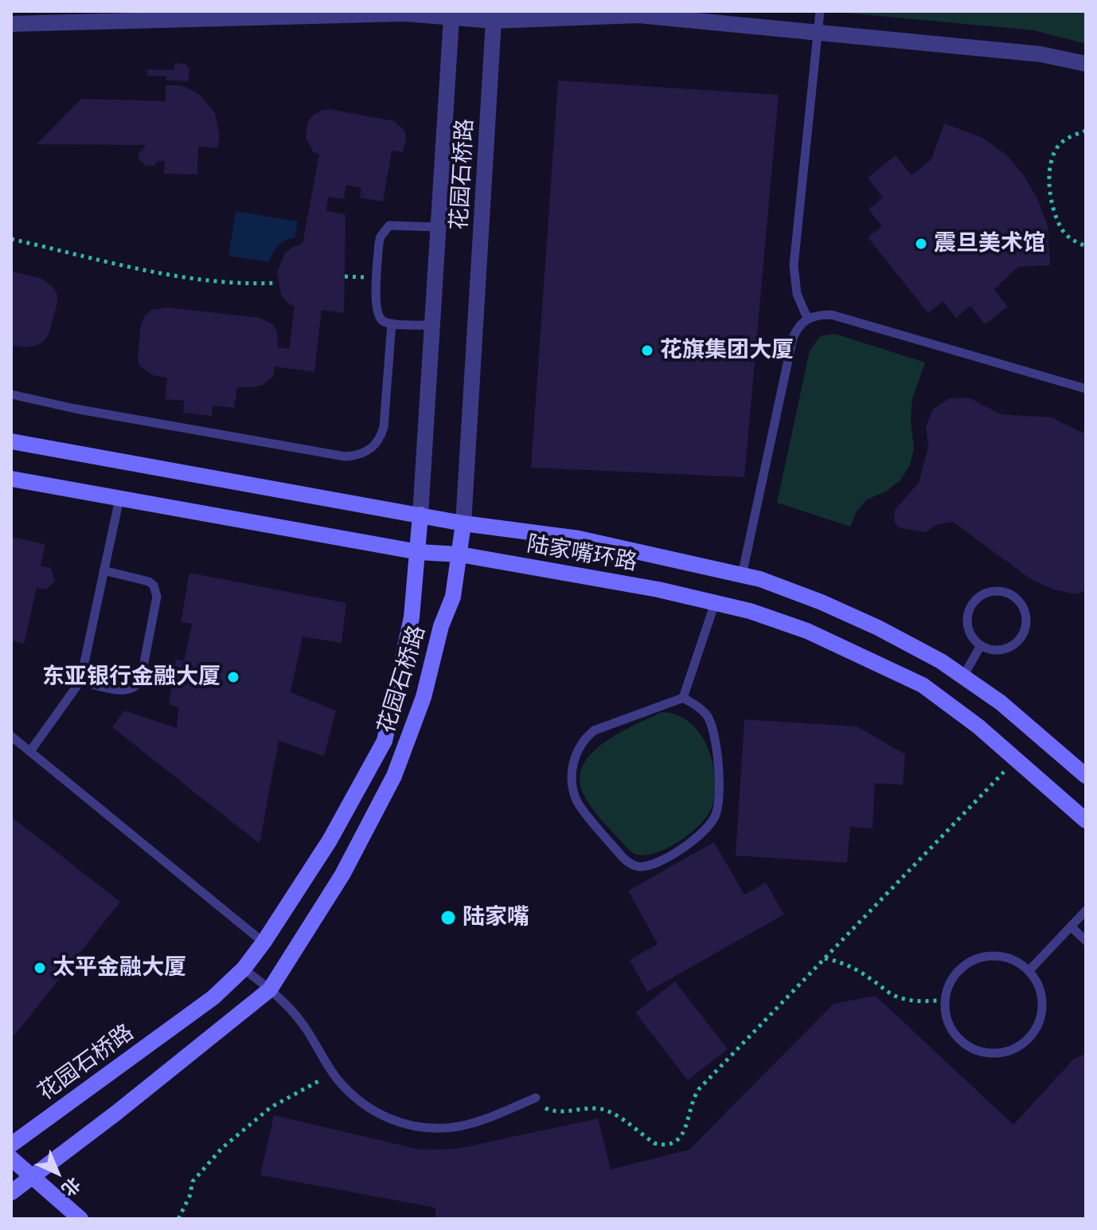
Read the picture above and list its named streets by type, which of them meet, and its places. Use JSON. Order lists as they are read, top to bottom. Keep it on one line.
{"streets":{"main road":["花园石桥路","陆家嘴环路"]},"crossings":[["花园石桥路","陆家嘴环路"]],"places":["震旦美术馆","花旗集团大厦","东亚银行金融大厦","陆家嘴","太平金融大厦"],"north":"bottom right"}
